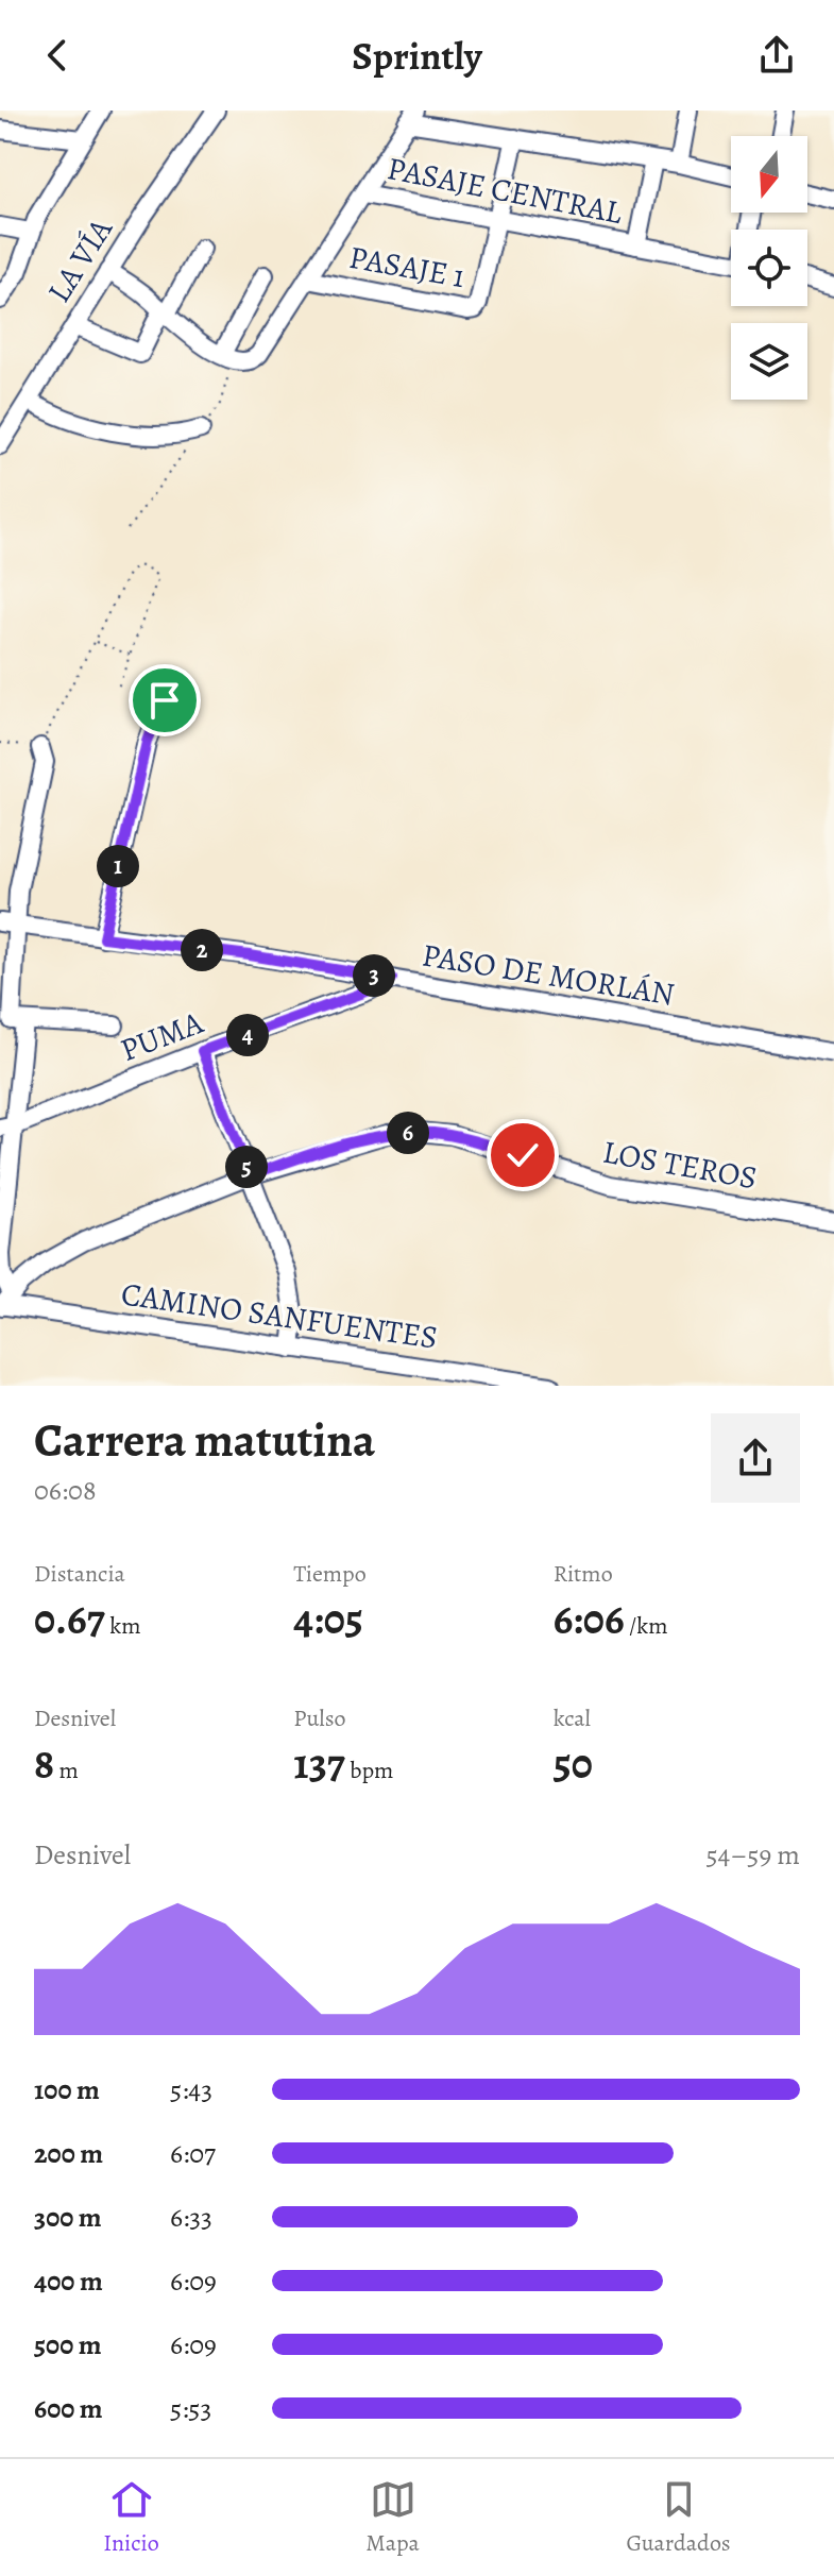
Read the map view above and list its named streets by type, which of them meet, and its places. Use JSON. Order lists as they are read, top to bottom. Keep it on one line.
{"streets":{"street":["PASAJE CENTRAL","LA VÍA","PASAJE 1","PASO DE MORLÁN","PUMA","LOS TEROS","CAMINO SANFUENTES"]},"crossings":[["PASAJE CENTRAL","PASAJE 1"],["PASO DE MORLÁN","PUMA"],["LOS TEROS","CAMINO SANFUENTES"]],"north":"bottom","page":{"header":"Sprintly","pins":["1","2","3","4","6","5"],"heading":["Carrera matutina","06:08"],"stats":[["Distancia","0.67 km"],["Tiempo","4:05"],["Ritmo","6:06 /km"],["Desnivel","8 m"],["Pulso","137 bpm"],["kcal","50"]],"chart":["Desnivel","54–59 m"],"list":[{"name":"100 m","note":"5:43"},{"name":"200 m","note":"6:07"},{"name":"300 m","note":"6:33"},{"name":"400 m","note":"6:09"},{"name":"500 m","note":"6:09"},{"name":"600 m","note":"5:53"}],"tabs":["Inicio","Mapa","Guardados"]}}
